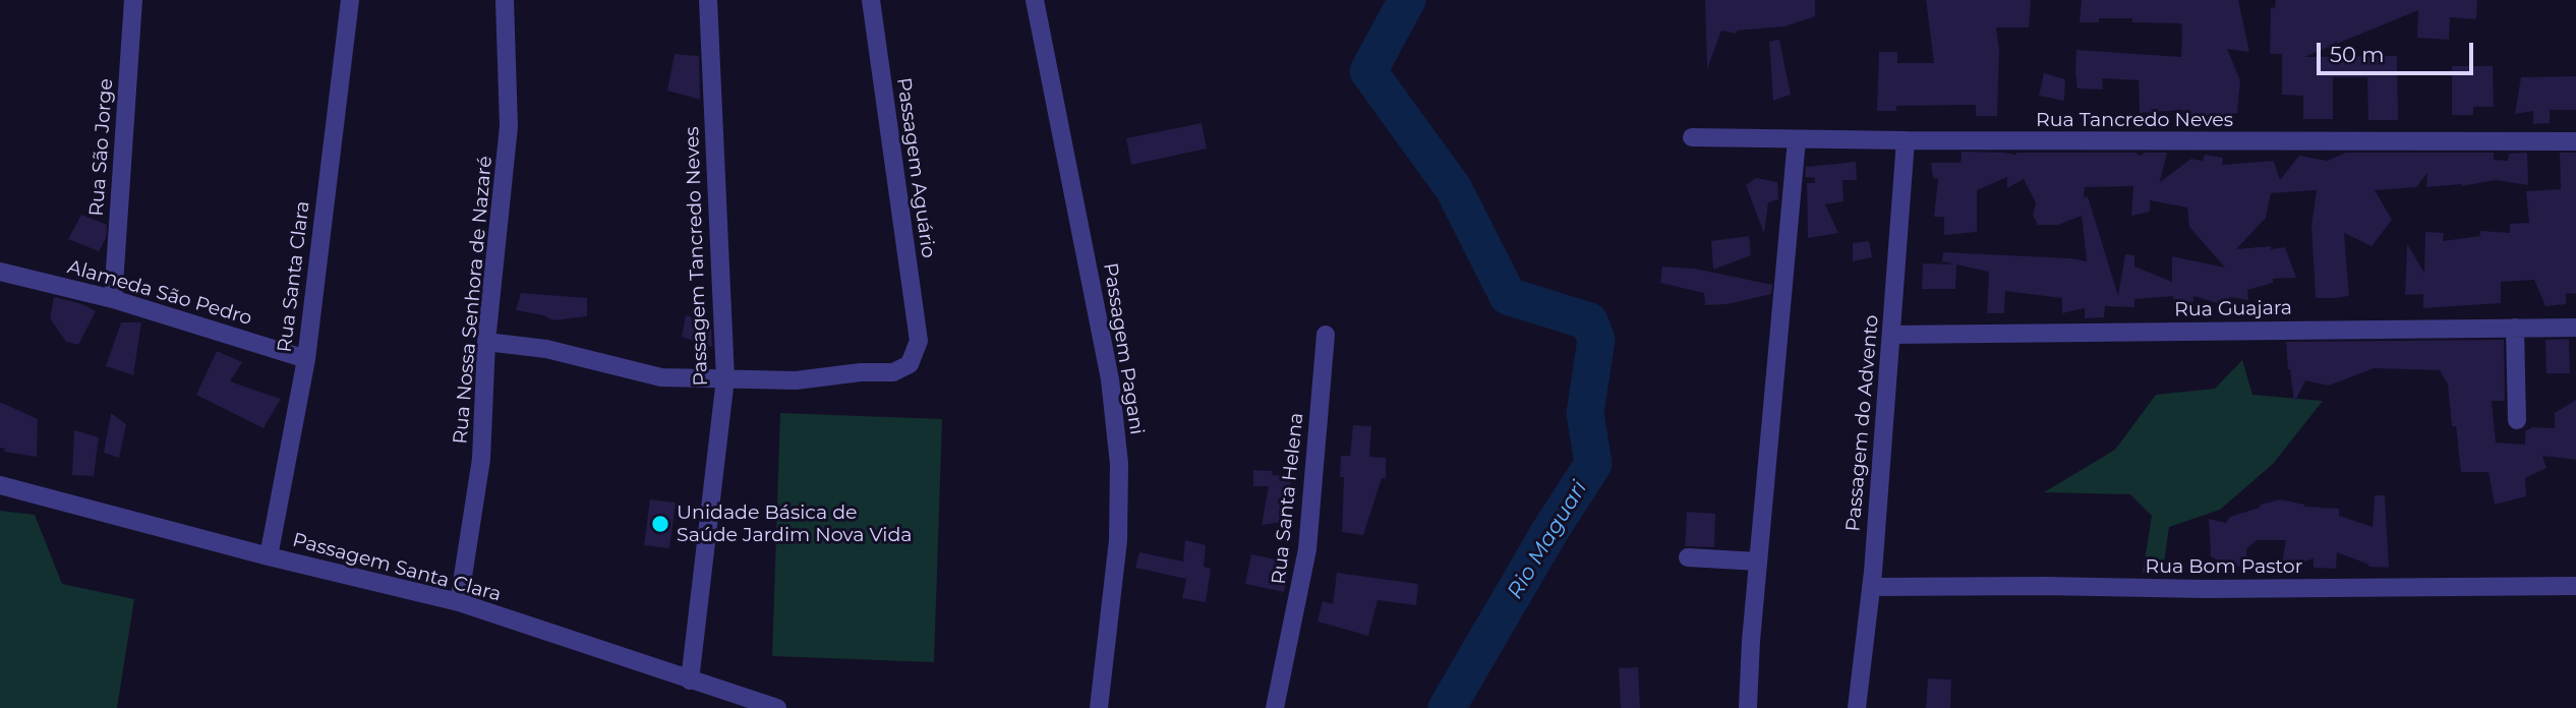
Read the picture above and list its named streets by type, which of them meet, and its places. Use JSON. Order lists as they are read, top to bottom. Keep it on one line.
{"streets":{"street":["Rua Tancredo Neves","Rua São Jorge","Passagem Aguário","Passagem Tancredo Neves","Rua Santa Clara","Alameda São Pedro","Rua Nossa Senhora de Nazaré","Rua Guajara","Passagem Pagani","Passagem do Advento","Rua Santa Helena","Rua Bom Pastor","Passagem Santa Clara"]},"crossings":[["Rua Tancredo Neves","Passagem do Advento"],["Rua São Jorge","Alameda São Pedro"],["Passagem Aguário","Passagem Tancredo Neves"],["Passagem Tancredo Neves","Passagem Santa Clara"],["Rua Santa Clara","Alameda São Pedro"],["Rua Santa Clara","Passagem Santa Clara"],["Rua Nossa Senhora de Nazaré","Passagem Santa Clara"],["Rua Guajara","Passagem do Advento"],["Passagem do Advento","Rua Bom Pastor"]],"water":["Rio Maguari"],"places":["Unidade Básica de Saúde Jardim Nova Vida"],"scale_bar":"50 m"}
